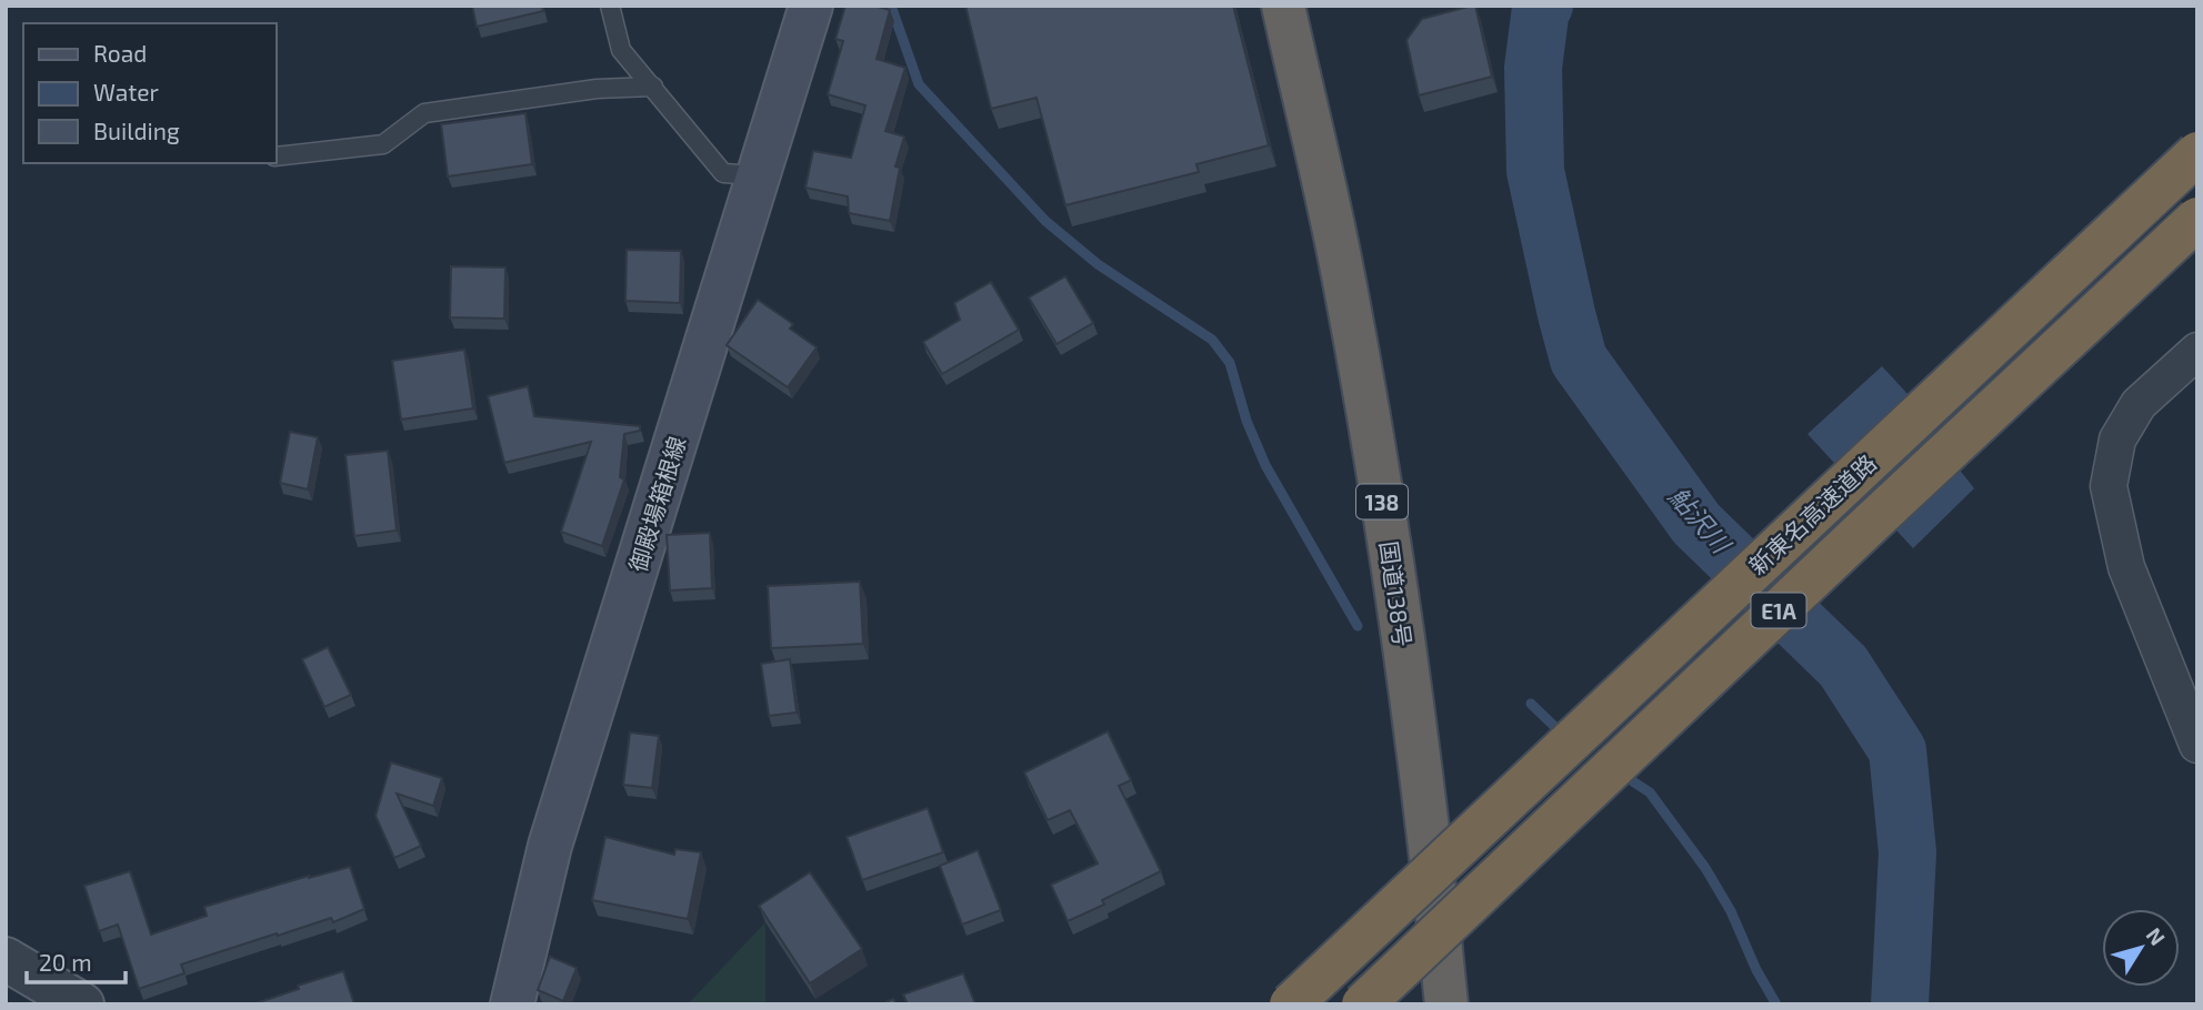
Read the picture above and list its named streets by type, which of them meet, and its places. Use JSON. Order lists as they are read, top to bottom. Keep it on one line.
{"streets":{"highway":["138","新東名高速道路","国道138号","E1A"],"main road":["御殿場箱根線"]},"water":["鮎沢川"],"legend":["Road","Water","Building"],"scale_bar":"20 m","north":"top right"}
